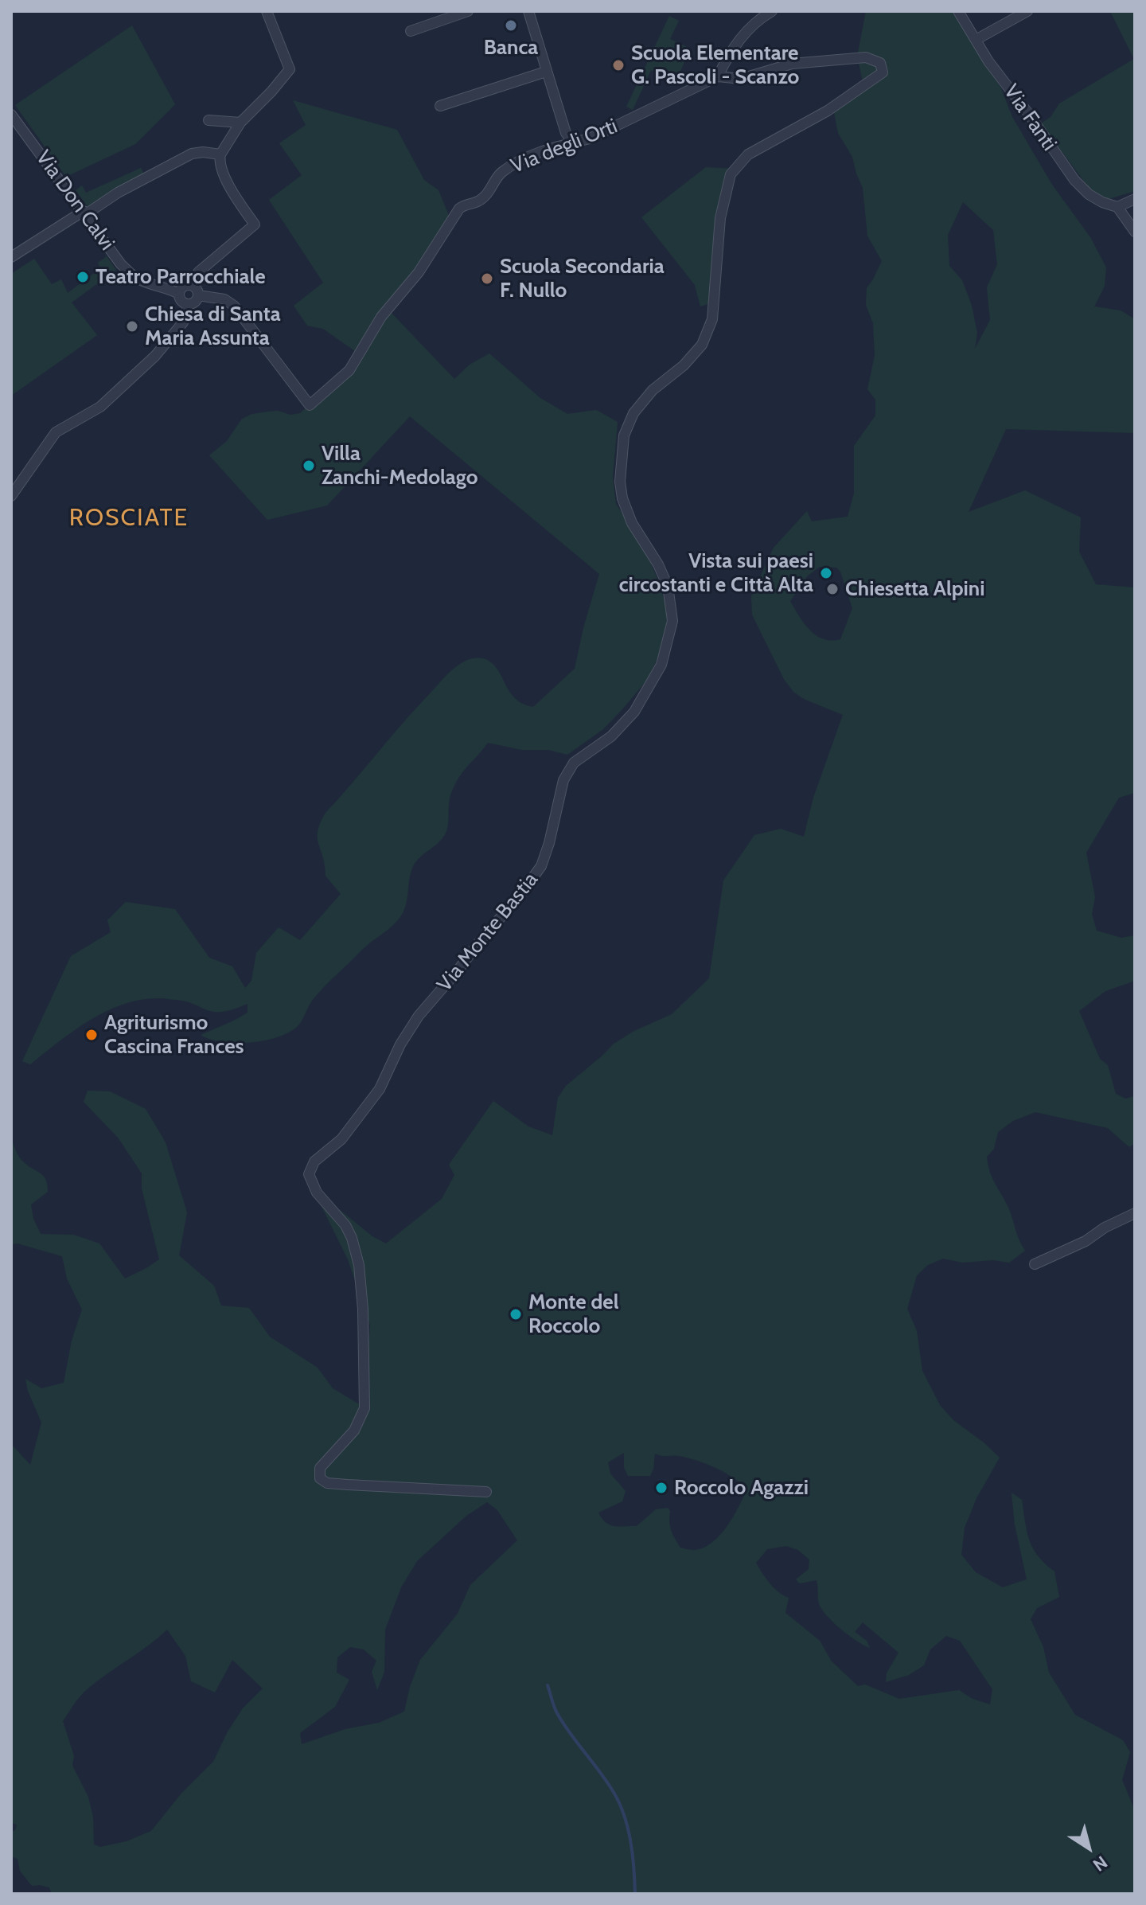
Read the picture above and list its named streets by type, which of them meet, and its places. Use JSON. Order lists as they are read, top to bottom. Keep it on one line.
{"streets":{"street":["Via Fanti","Via degli Orti","Via Don Calvi","Via Monte Bastia"]},"crossings":[["Via degli Orti","Via Don Calvi"],["Via degli Orti","Via Monte Bastia"]],"districts":["ROSCIATE"],"places":["Banca","Scuola Elementare G. Pascoli - Scanzo","Teatro Parrocchiale","Scuola Secondaria F. Nullo","Chiesa di Santa Maria Assunta","Villa Zanchi-Medolago","Vista sui paesi circostanti e Città Alta","Chiesetta Alpini","Agriturismo Cascina Frances","Monte del Roccolo","Roccolo Agazzi"],"north":"bottom right"}
